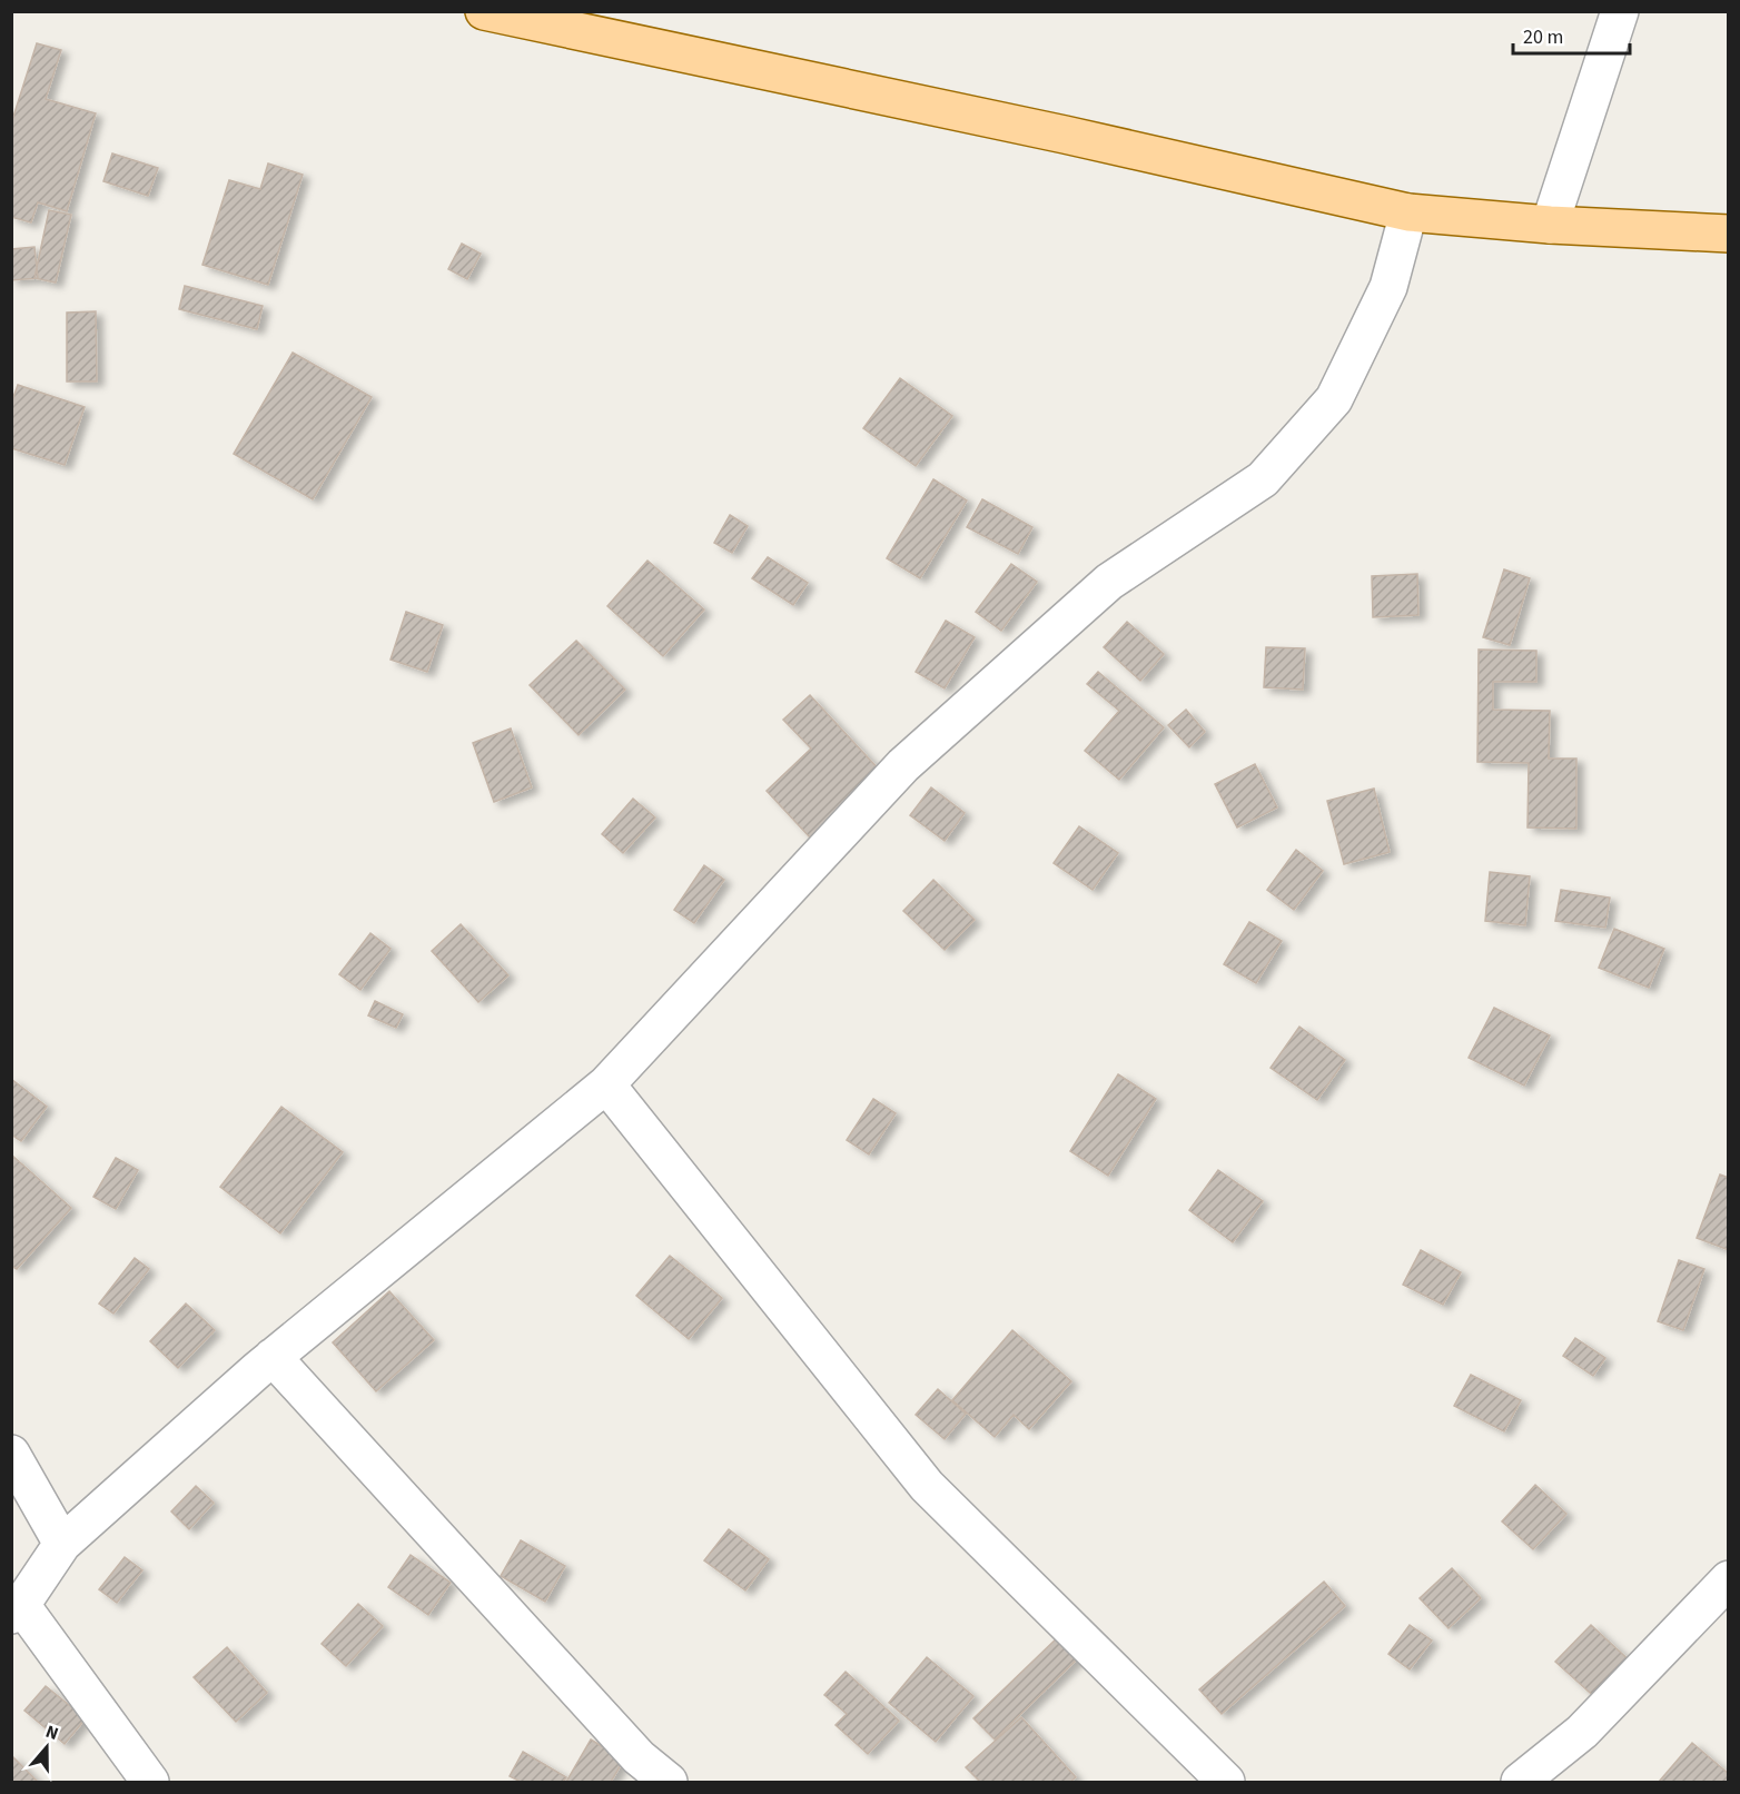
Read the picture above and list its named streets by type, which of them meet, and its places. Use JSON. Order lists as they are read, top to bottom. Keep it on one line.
{"scale_bar":"20 m","north":"top"}
